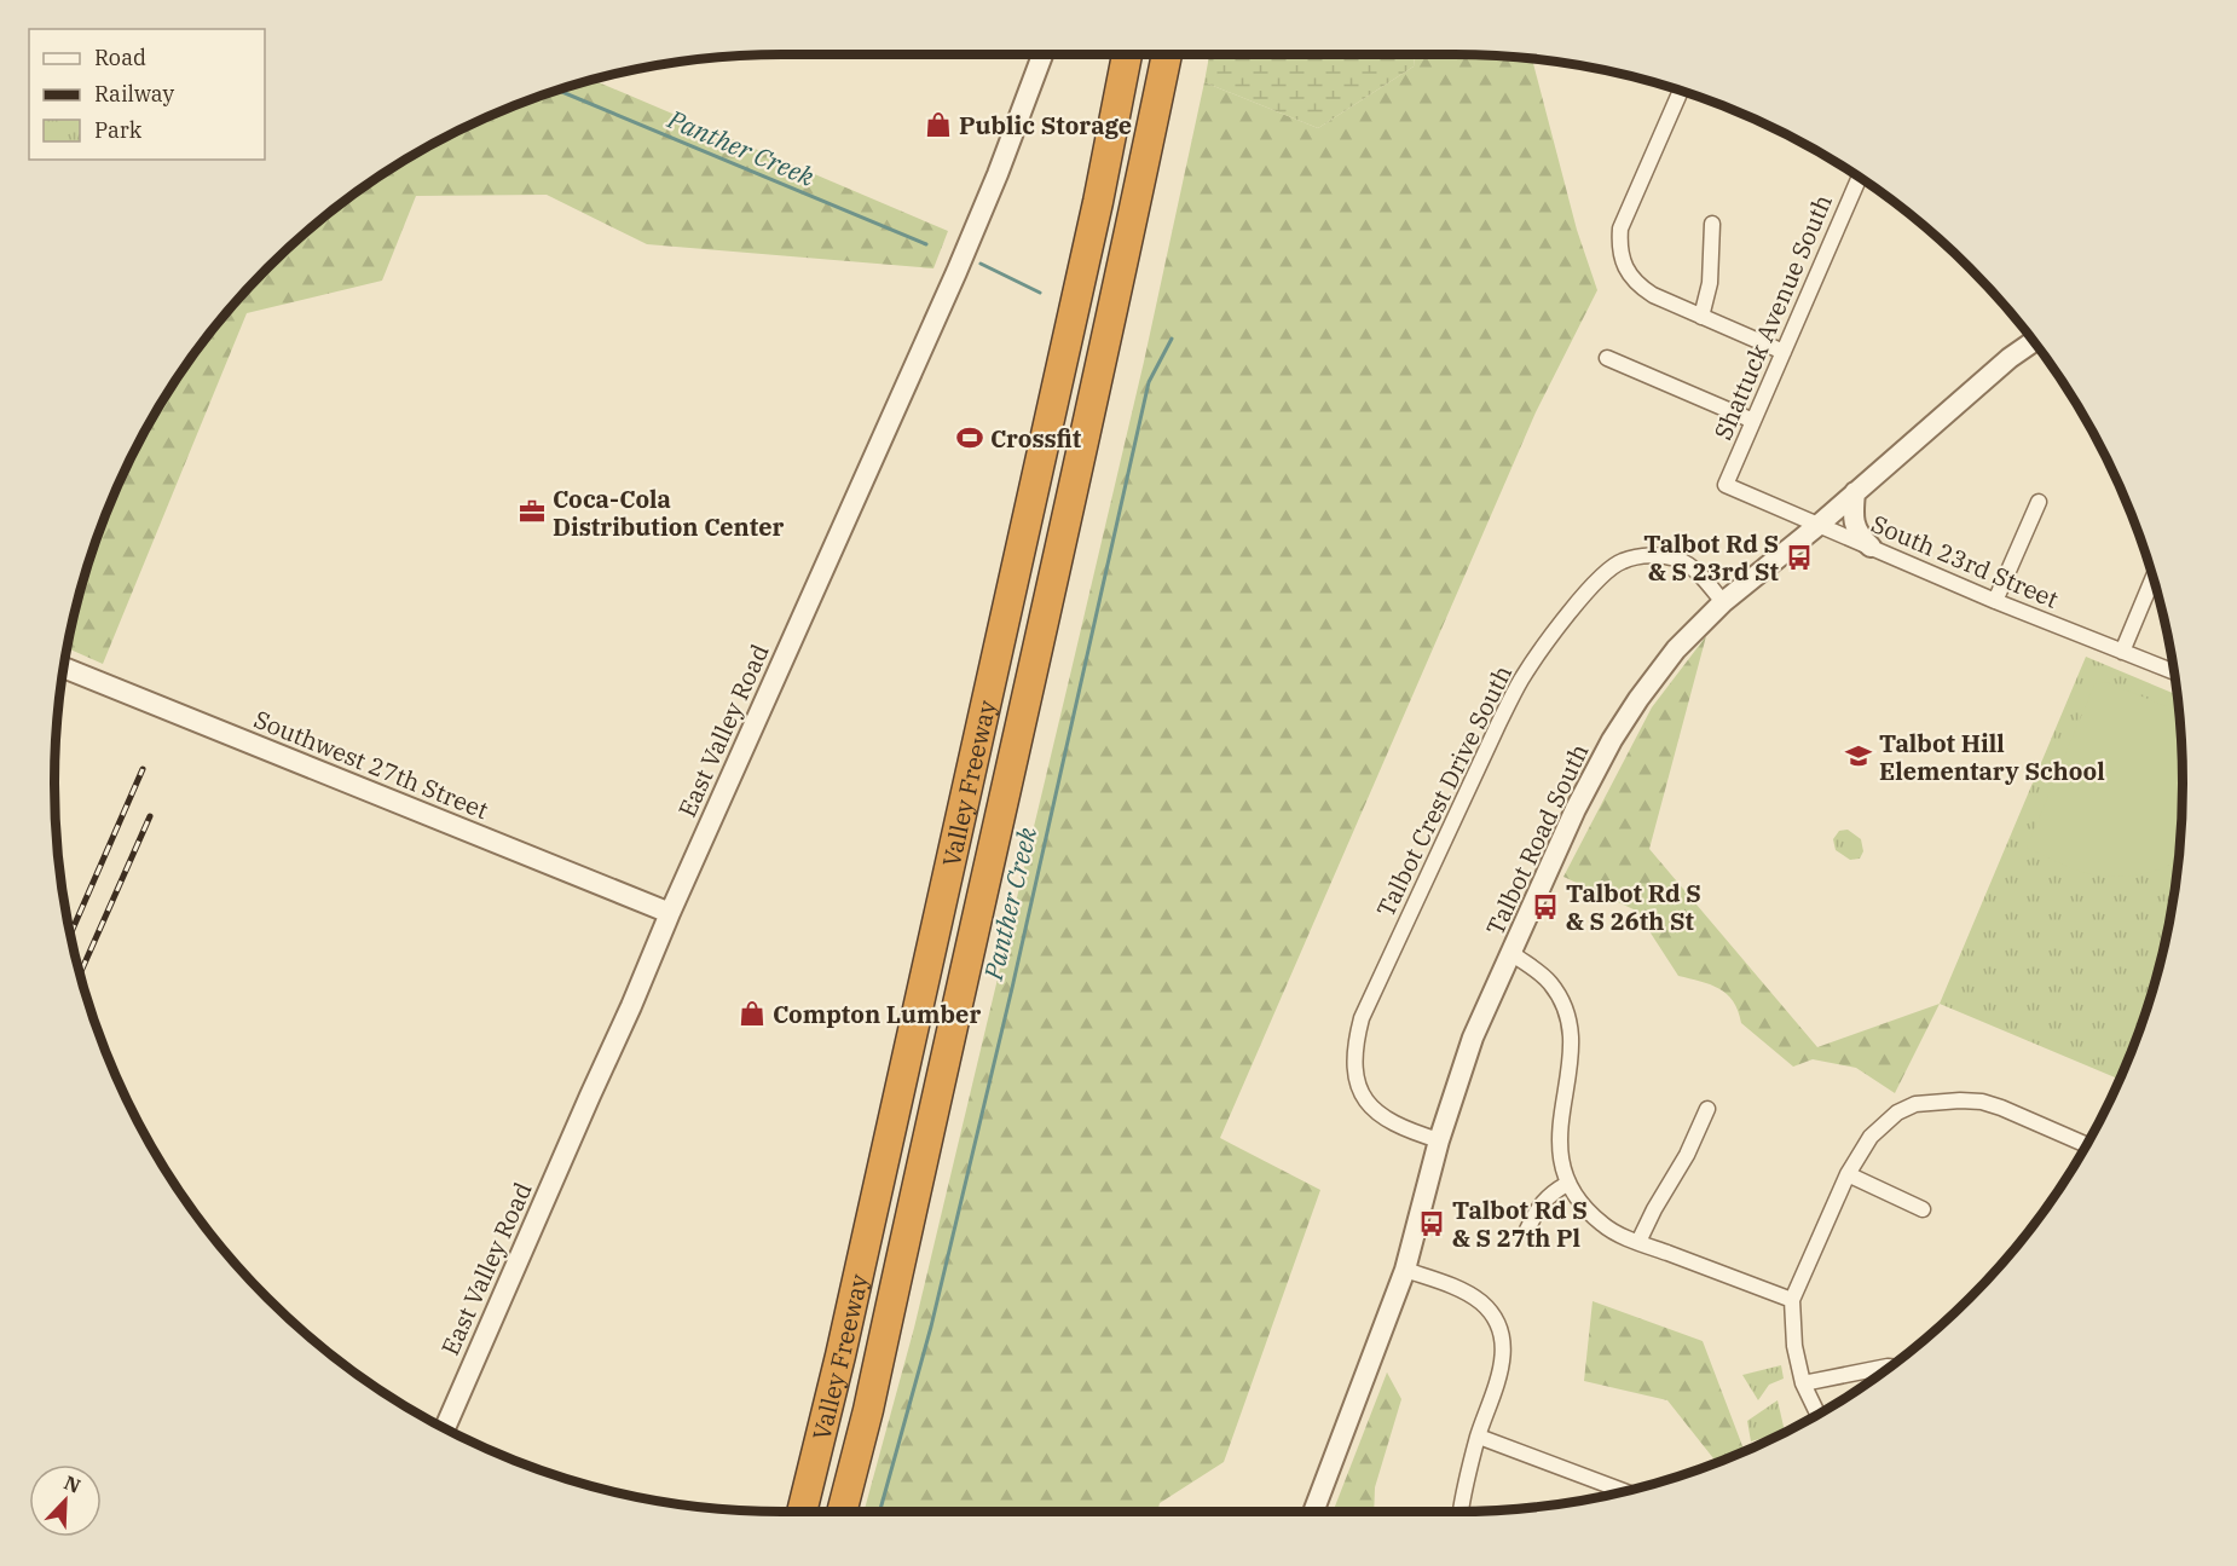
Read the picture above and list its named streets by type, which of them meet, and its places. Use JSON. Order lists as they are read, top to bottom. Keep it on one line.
{"streets":{"highway":["Valley Freeway"],"street":["Shattuck Avenue South","South 23rd Street","East Valley Road","Southwest 27th Street","Talbot Crest Drive South","Talbot Road South"]},"crossings":[["Shattuck Avenue South","South 23rd Street"],["South 23rd Street","Talbot Road South"],["East Valley Road","Southwest 27th Street"],["Talbot Crest Drive South","Talbot Road South"]],"water":["Panther Creek"],"places":{"shop":["Public Storage","Compton Lumber"],"sports":["Crossfit"],"office":["Coca-Cola Distribution Center"],"bus stop":["Talbot Rd S & S 23rd St","Talbot Rd S & S 26th St","Talbot Rd S & S 27th Pl"],"school or university":["Talbot Hill Elementary School"]},"legend":["Road","Railway","Park"],"north":"top right"}
